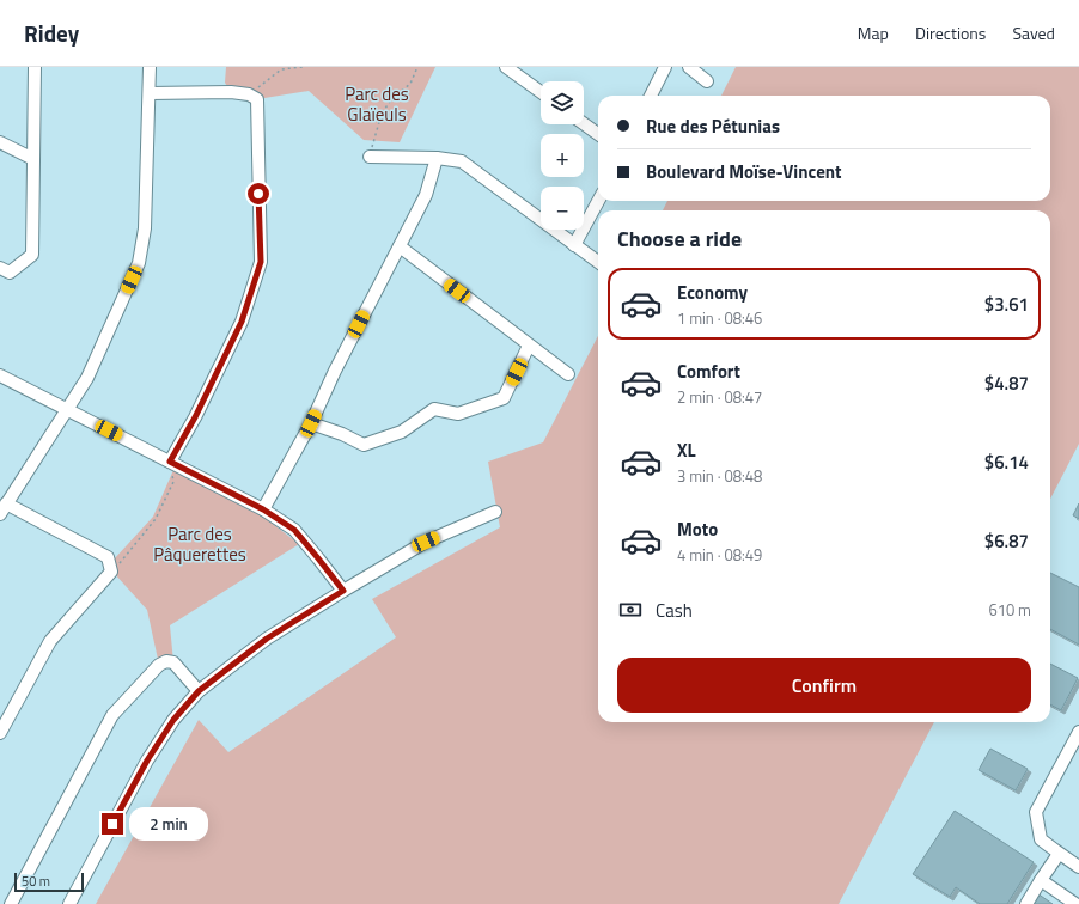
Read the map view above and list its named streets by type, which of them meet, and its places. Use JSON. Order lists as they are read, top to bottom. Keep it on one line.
{"parks":["Parc des Glaïeuls","Parc des Pâquerettes"],"scale_bar":"50 m","page":{"header":"Ridey","nav":["Map","Directions","Saved"],"map_buttons":["+","−"],"banner":["Rue des Pétunias","Boulevard Moïse-Vincent"],"heading":"Choose a ride","list":[{"name":"Economy","note":"1 min · 08:46","value":"$3.61"},{"name":"Comfort","note":"2 min · 08:47","value":"$4.87"},{"name":"XL","note":"3 min · 08:48","value":"$6.14"},{"name":"Moto","note":"4 min · 08:49","value":"$6.87"}],"pay":["Cash","610 m"],"buttons":"Confirm","bubble":"2 min","scale":"50 m"}}
